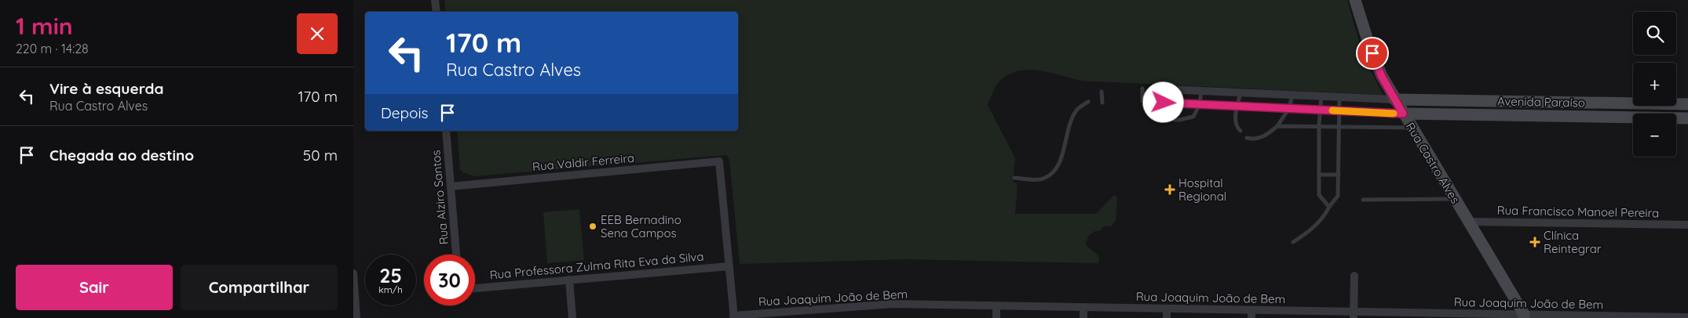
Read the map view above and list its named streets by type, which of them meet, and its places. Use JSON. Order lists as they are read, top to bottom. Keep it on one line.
{"streets":{"street":["Avenida Paraíso","Rua Valdir Ferreira","Rua Castro Alves","Rua Alziro Santos","Rua Francisco Manoel Pereira","Rua Professora Zulma Rita Eva da Silva","Rua Joaquim João de Bem"]},"crossings":[["Avenida Paraíso","Rua Castro Alves"],["Rua Valdir Ferreira","Rua Alziro Santos"],["Rua Valdir Ferreira","Rua Professora Zulma Rita Eva da Silva"],["Rua Castro Alves","Rua Francisco Manoel Pereira"],["Rua Castro Alves","Rua Joaquim João de Bem"]],"places":{"health":["Hospital Regional","Clínica Reintegrar"],"other":["EEB Bernadino Sena Campos"]},"page":{"heading":["1 min","220 m · 14:28"],"map_buttons":["+","−"],"turn":["170 m","Rua Castro Alves"],"list":[{"name":"Vire à esquerda","note":"Rua Castro Alves","value":"170 m"},{"name":"Chegada ao destino","value":"50 m"}],"then":"Depois","speed":"25 km/h","limit":"30","buttons":["Sair","Compartilhar"]}}
